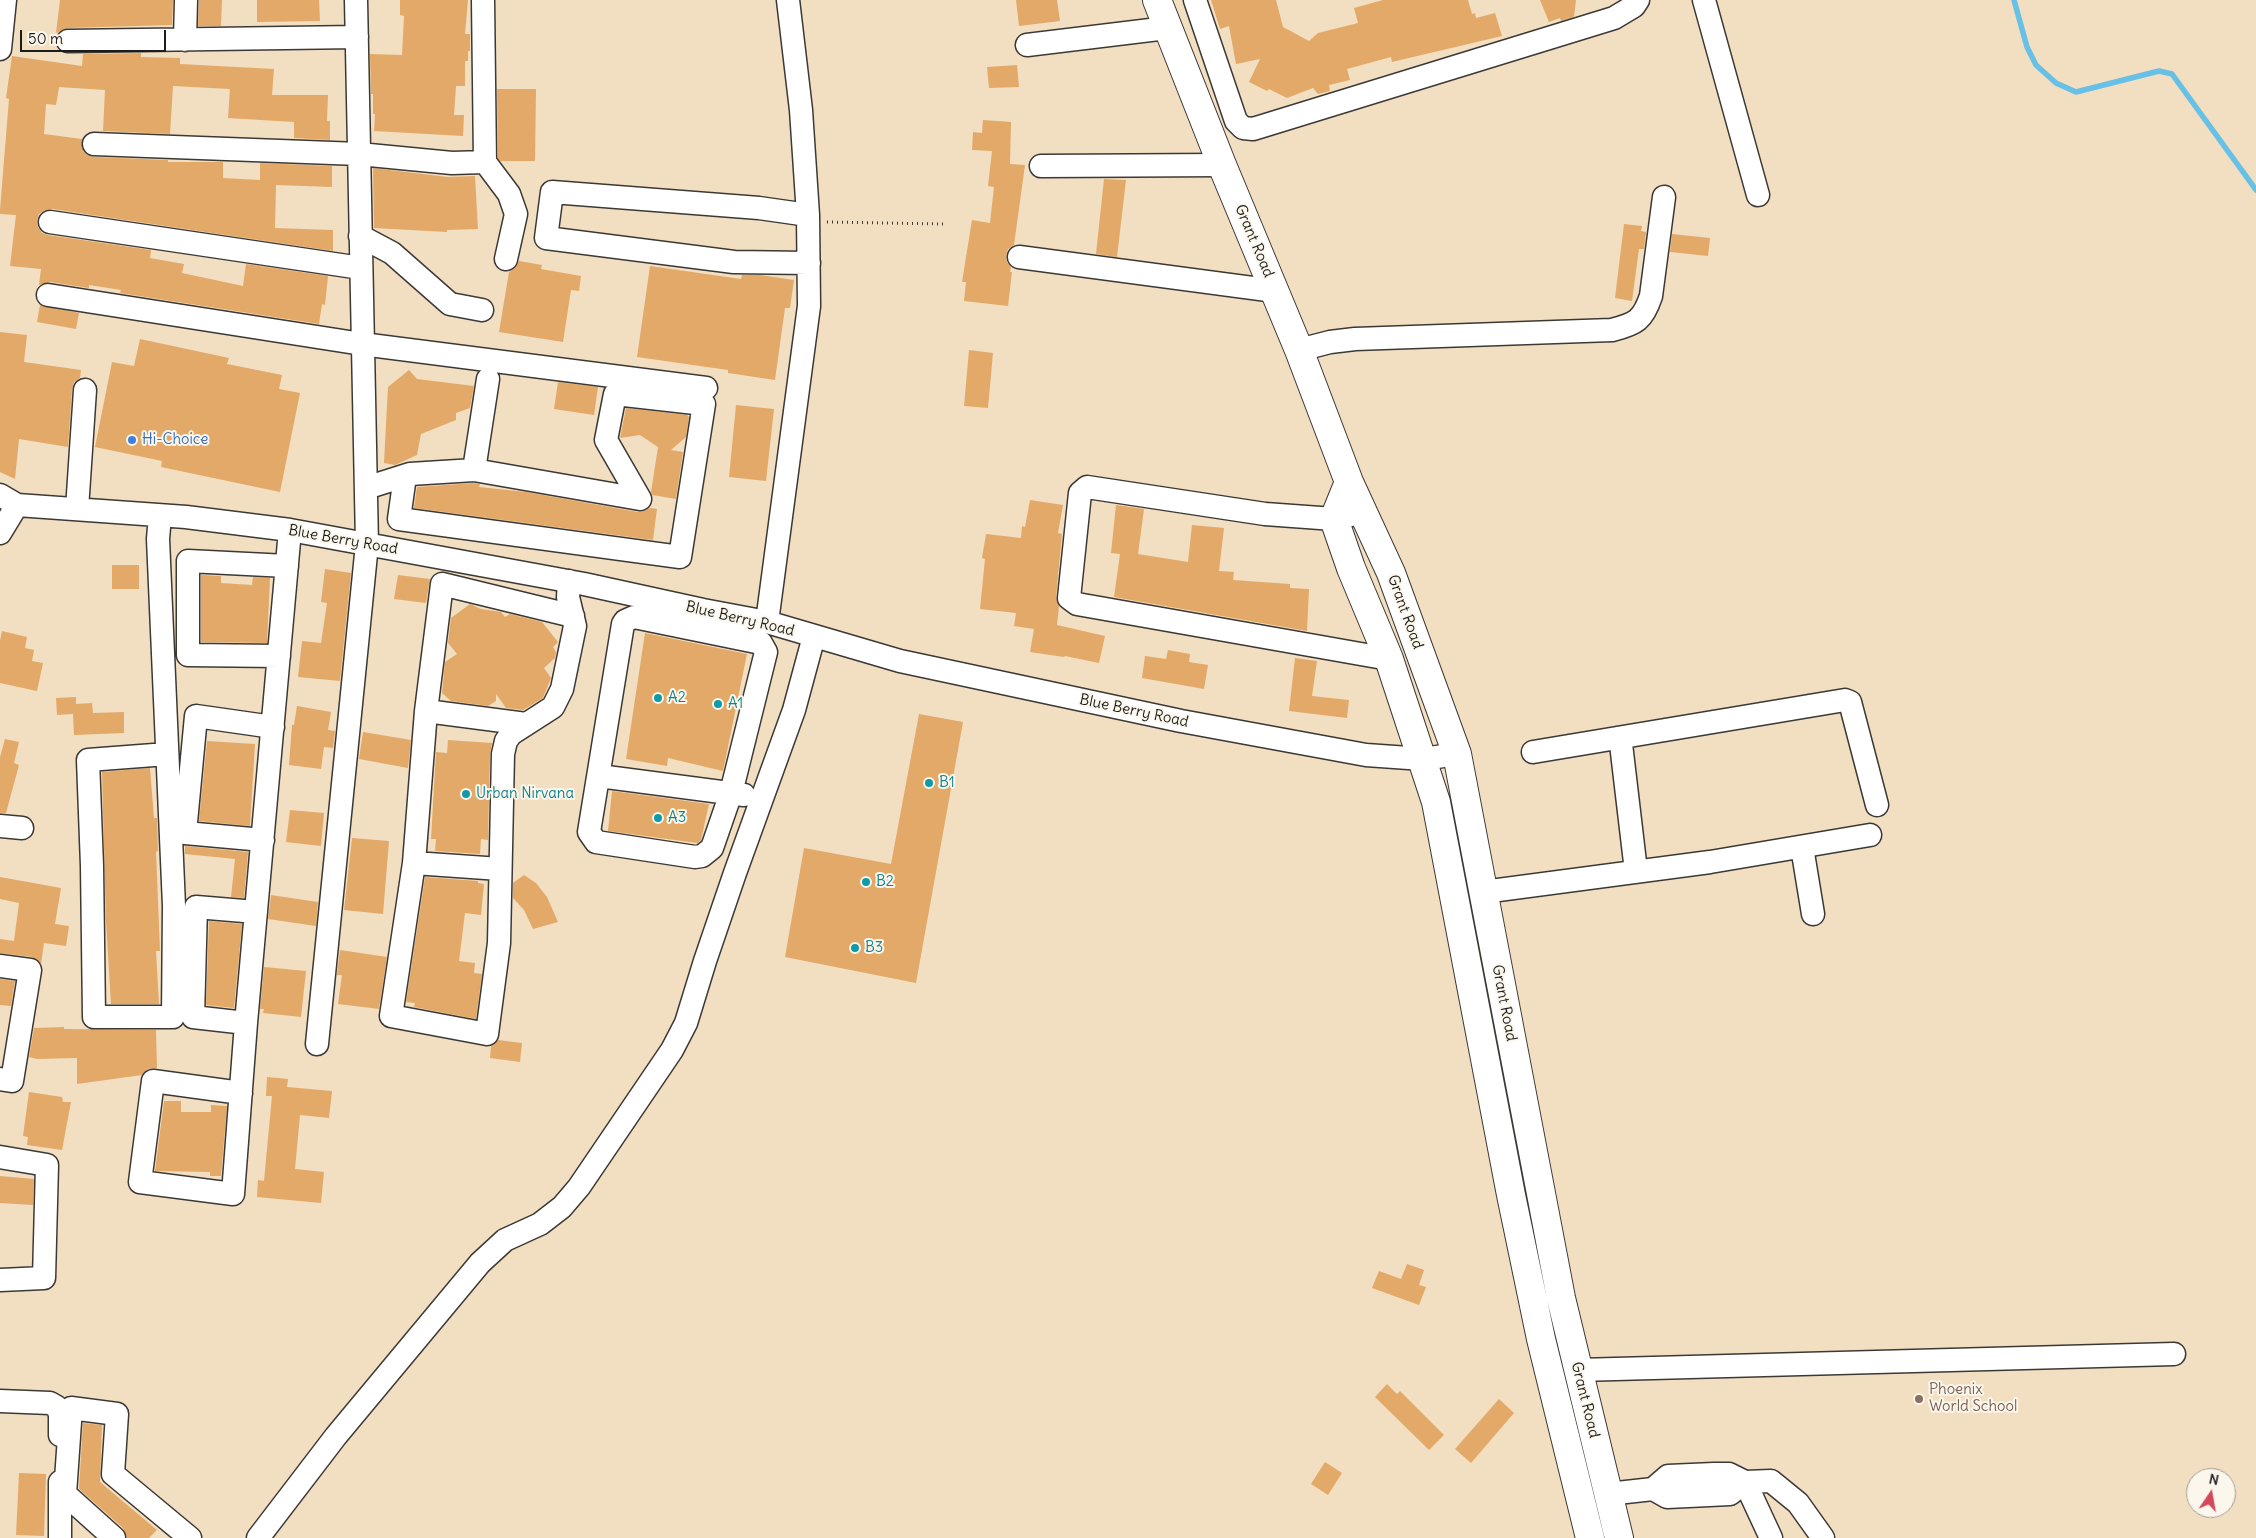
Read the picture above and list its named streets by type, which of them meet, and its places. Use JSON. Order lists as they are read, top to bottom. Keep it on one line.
{"streets":{"main road":["Grant Road"],"street":["Blue Berry Road"]},"crossings":[["Grant Road","Blue Berry Road"]],"places":["Hi-Choice","A2","A1","B1","Urban Nirvana","A3","B2","B3","Phoenix World School"],"scale_bar":"50 m","north":"top"}
